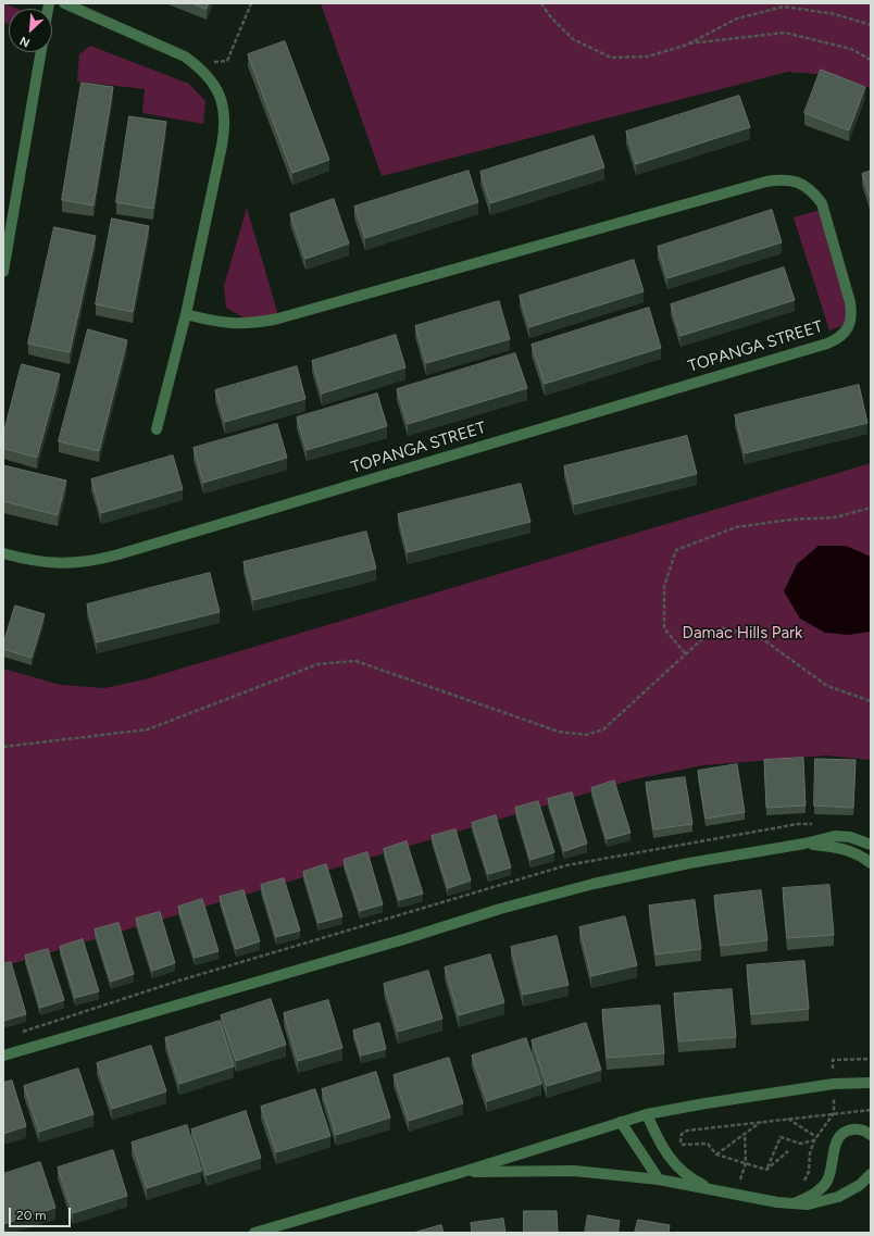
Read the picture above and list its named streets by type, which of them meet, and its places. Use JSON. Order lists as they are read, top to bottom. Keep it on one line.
{"streets":{"street":["TOPANGA STREET"]},"parks":["Damac Hills Park"],"scale_bar":"20 m","north":"bottom left"}
